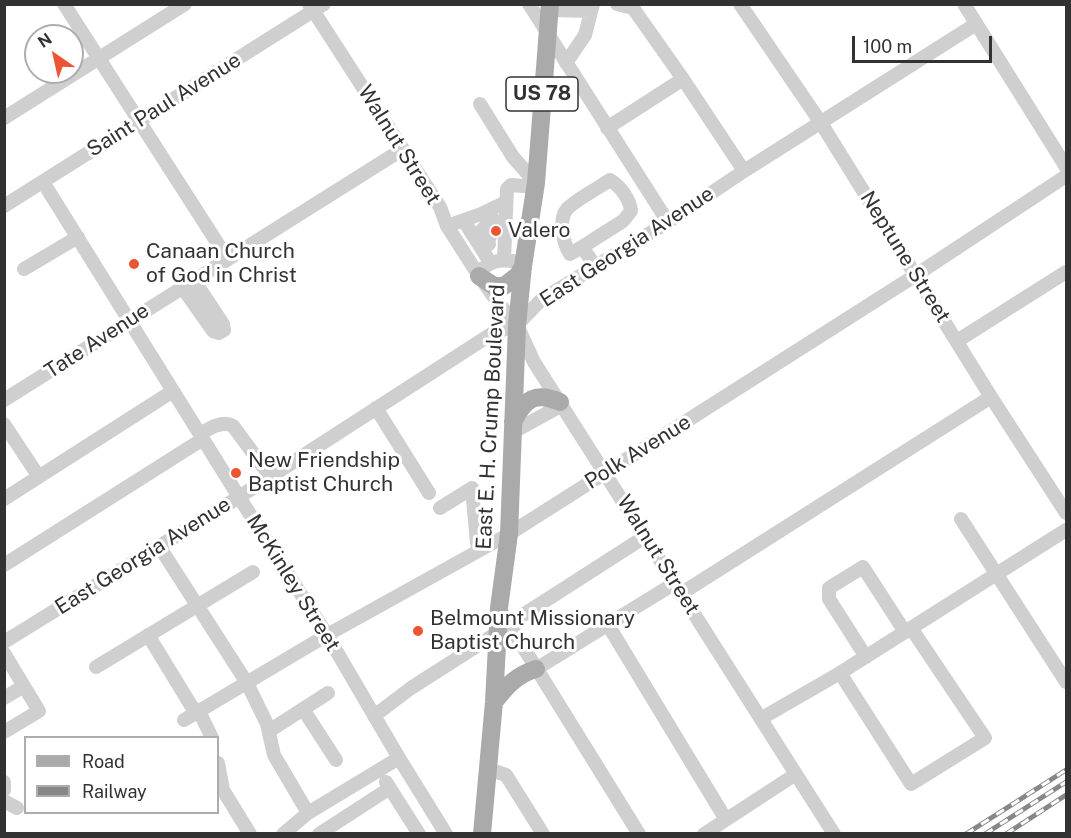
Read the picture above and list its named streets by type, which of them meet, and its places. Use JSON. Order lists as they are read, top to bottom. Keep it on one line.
{"streets":{"main road":["US 78","East E. H. Crump Boulevard"],"street":["Saint Paul Avenue","Walnut Street","East Georgia Avenue","Neptune Street","Tate Avenue","Polk Avenue","McKinley Street"]},"crossings":[["Saint Paul Avenue","Walnut Street"],["Saint Paul Avenue","McKinley Street"],["Walnut Street","East Georgia Avenue"],["Walnut Street","Tate Avenue"],["Walnut Street","East E. H. Crump Boulevard"],["Walnut Street","Polk Avenue"],["East Georgia Avenue","Neptune Street"],["East Georgia Avenue","East E. H. Crump Boulevard"],["East Georgia Avenue","McKinley Street"],["Neptune Street","Polk Avenue"],["Tate Avenue","McKinley Street"],["East E. H. Crump Boulevard","Polk Avenue"],["Polk Avenue","McKinley Street"]],"places":["Valero","Canaan Church of God in Christ","New Friendship Baptist Church","Belmount Missionary Baptist Church"],"legend":["Road","Railway"],"scale_bar":"100 m","north":"top left"}
